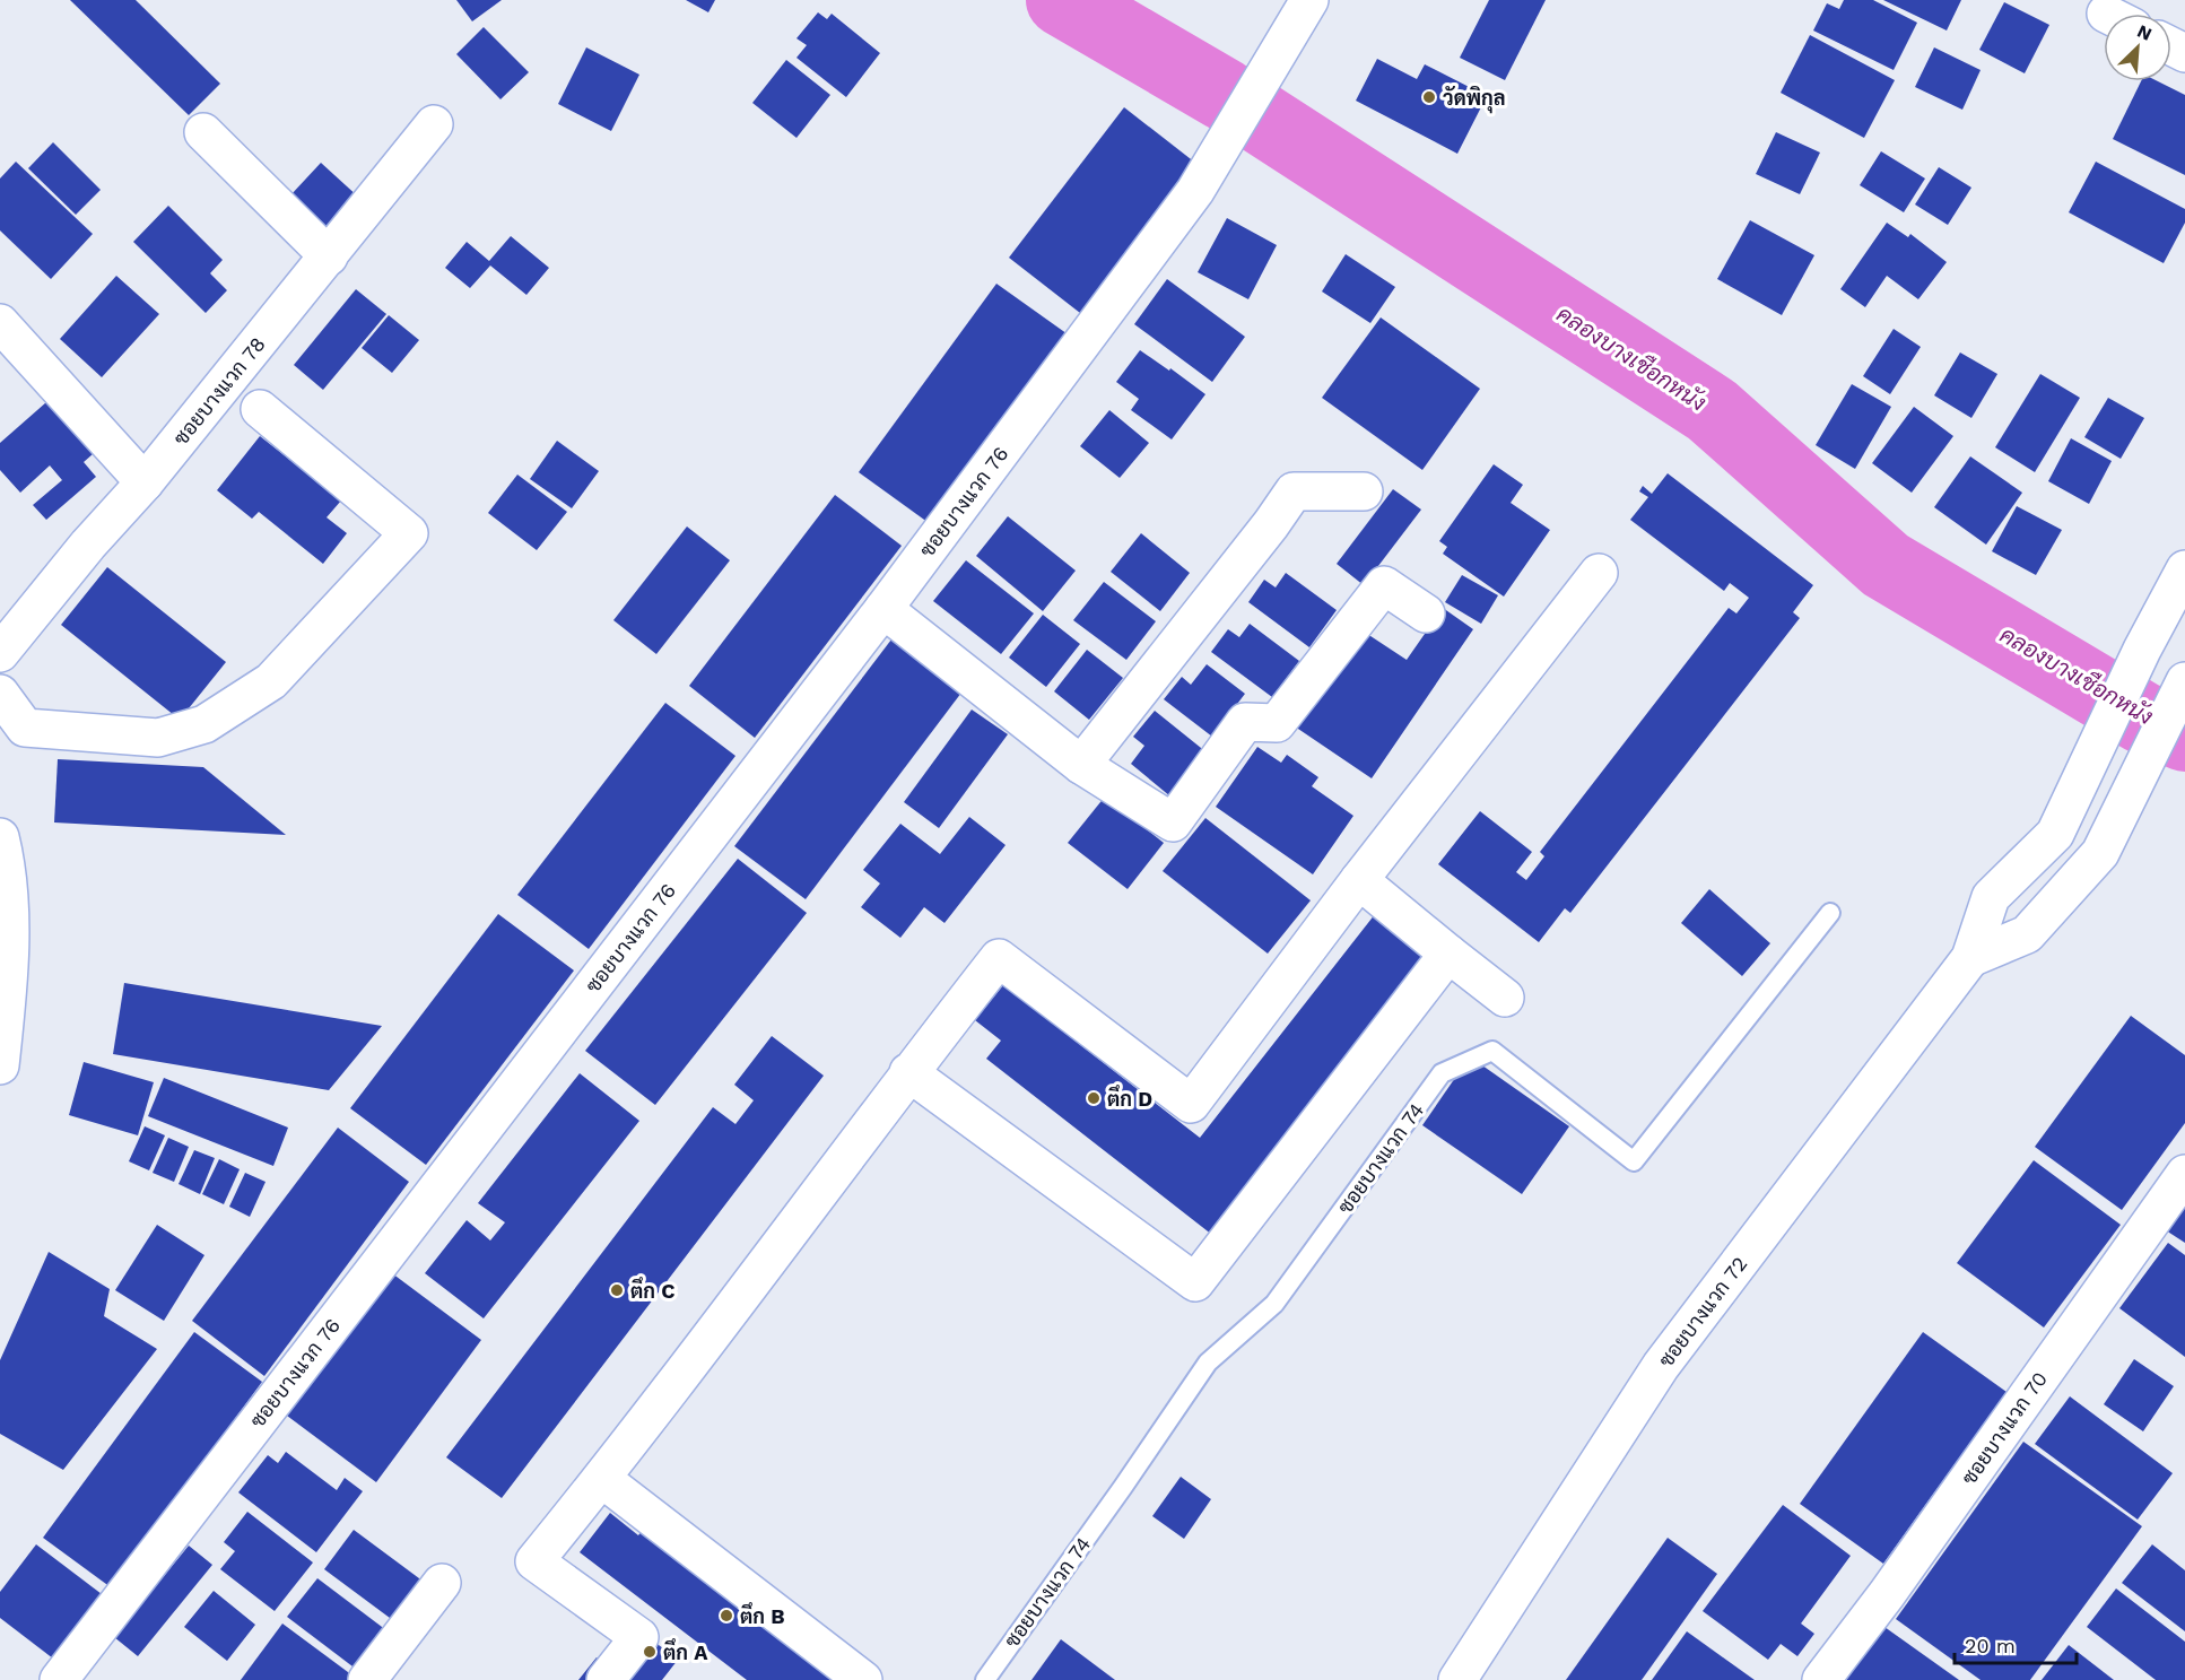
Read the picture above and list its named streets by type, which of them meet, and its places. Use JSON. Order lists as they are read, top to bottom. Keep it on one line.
{"streets":{"street":["ซอยบางแวก 78","ซอยบางแวก 76","ซอยบางแวก 72","ซอยบางแวก 70"],"lane":["ซอยบางแวก 74"]},"water":["คลองบางเชือกหนัง"],"places":["วัดพิกุล","ตึก D","ตึก C","ตึก B","ตึก A"],"scale_bar":"20 m","north":"top right"}
